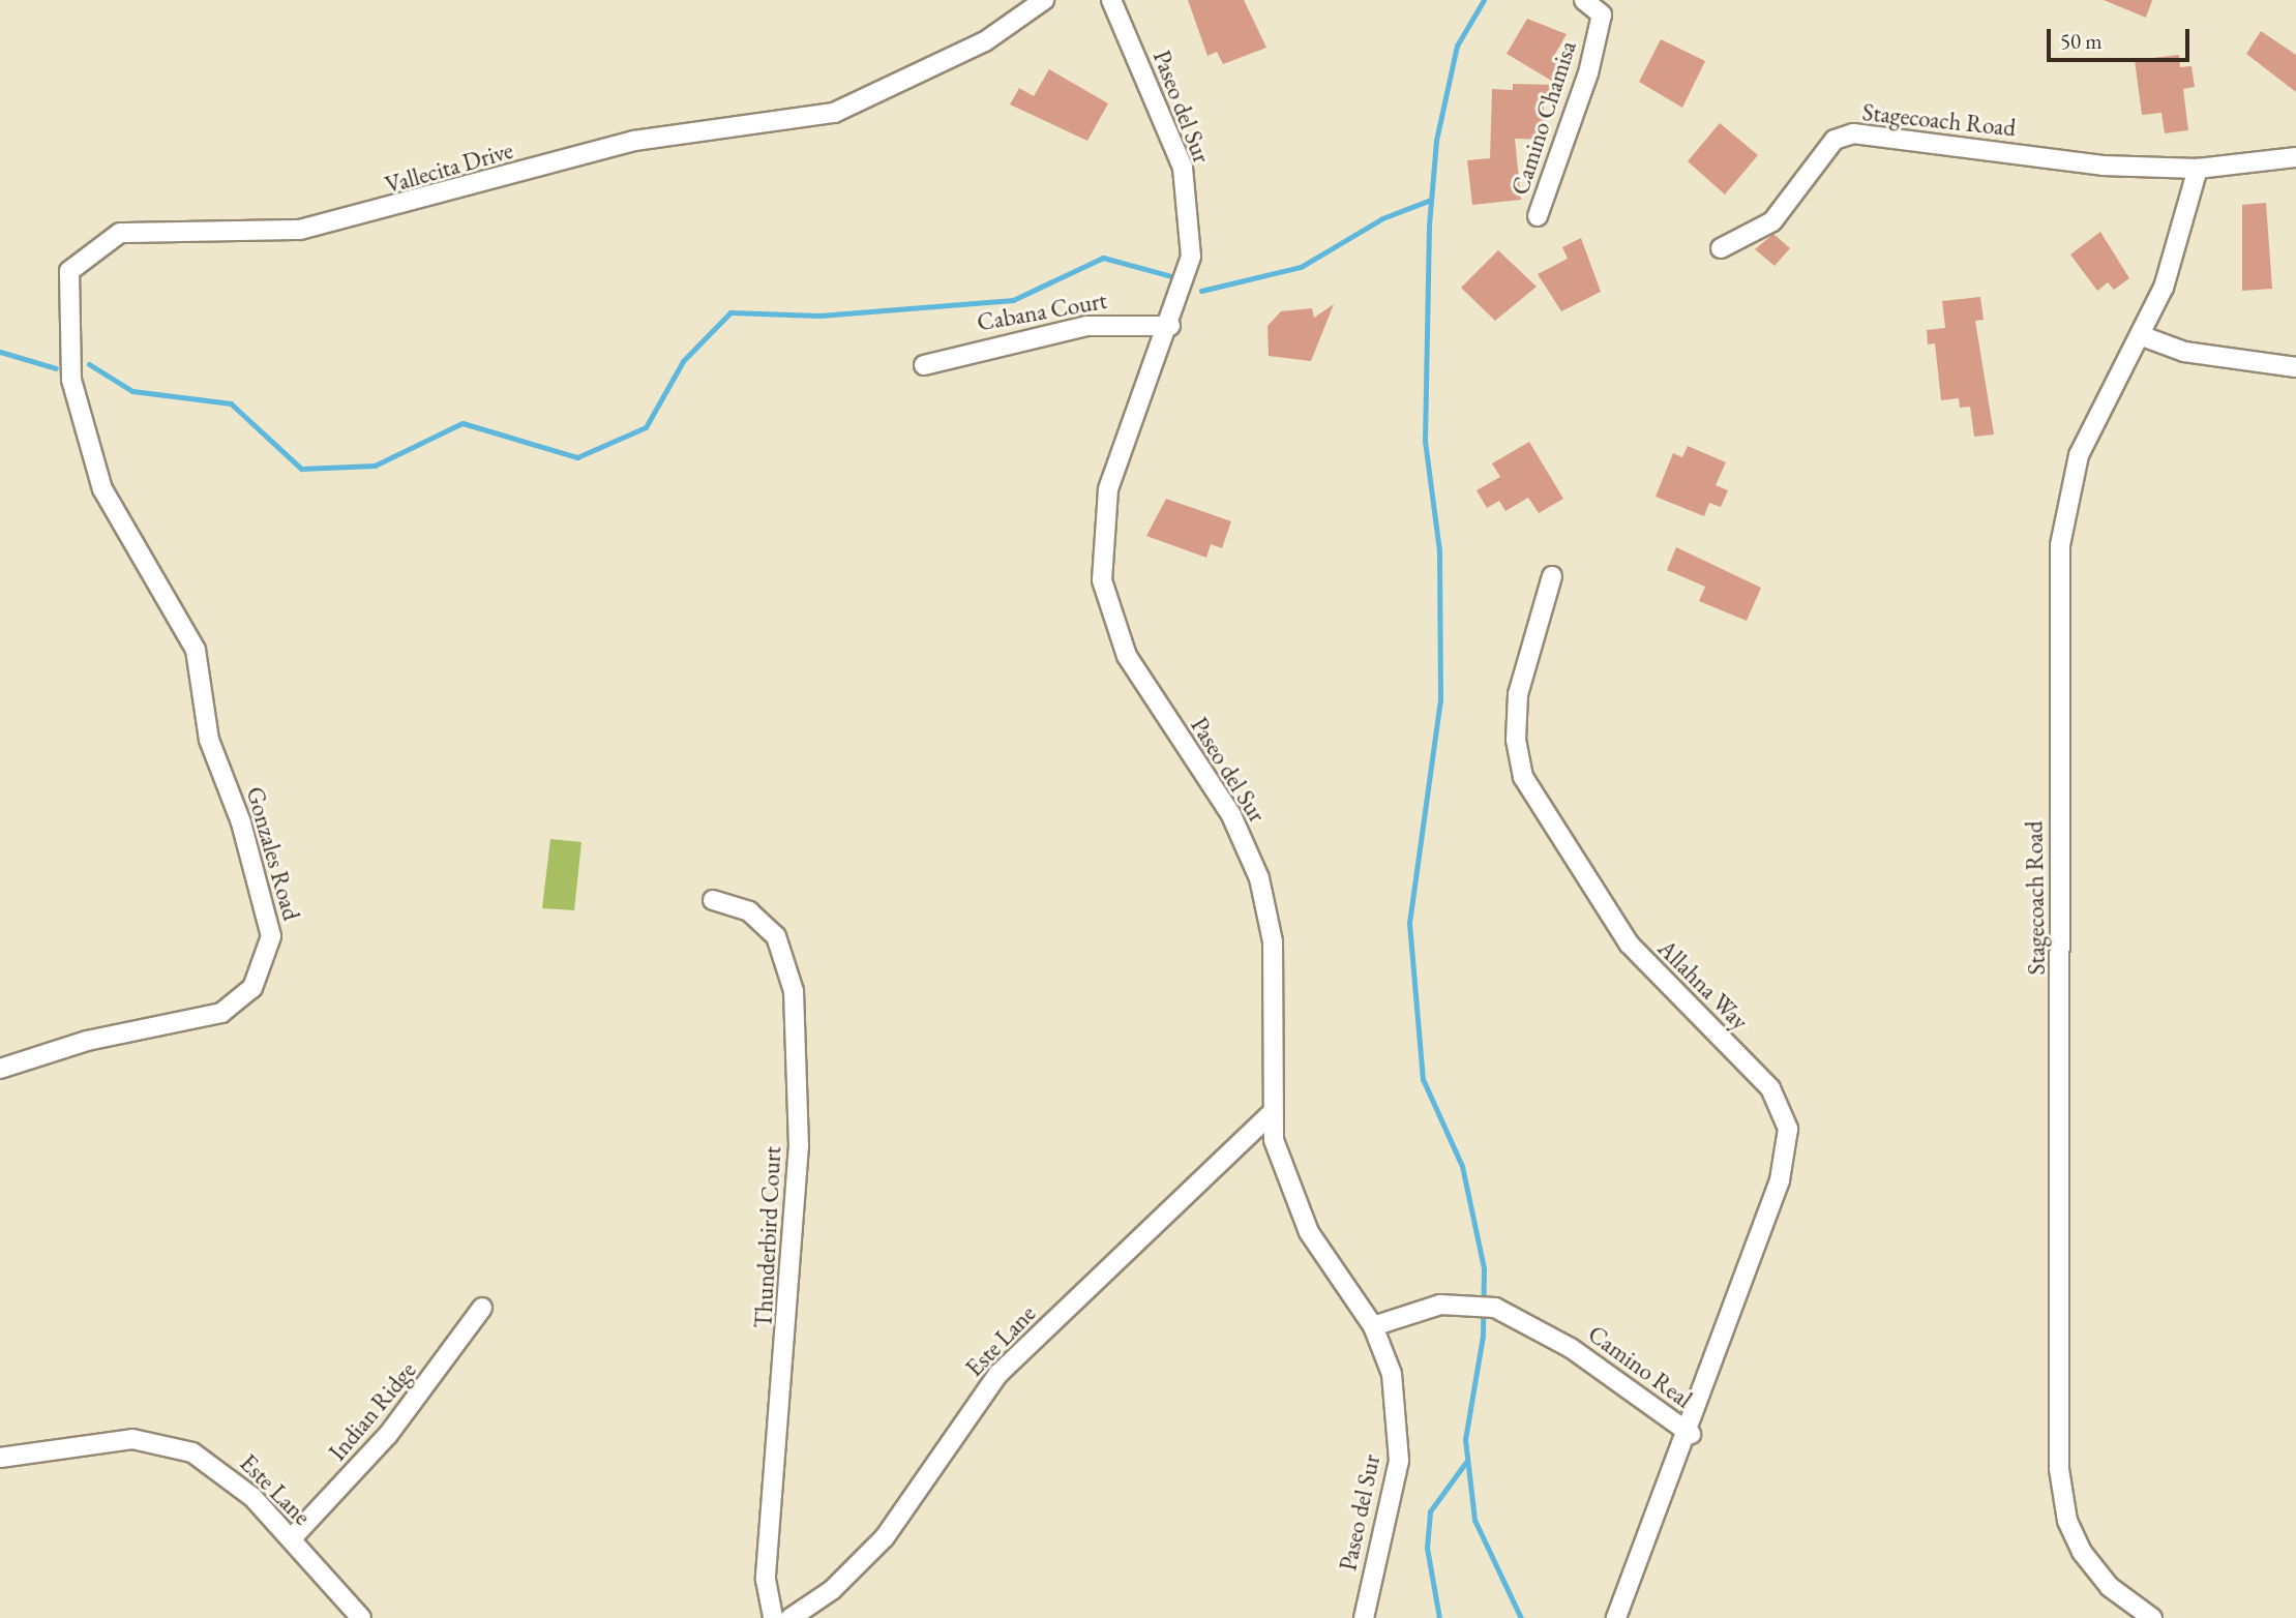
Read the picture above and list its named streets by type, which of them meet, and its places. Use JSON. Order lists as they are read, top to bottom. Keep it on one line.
{"streets":{"street":["Paseo del Sur","Camino Chamisa","Stagecoach Road","Vallecita Drive","Cabana Court","Gonzales Road","Allahna Way","Thunderbird Court","Este Lane","Camino Real","Indian Ridge"]},"crossings":[["Paseo del Sur","Cabana Court"],["Paseo del Sur","Este Lane"],["Paseo del Sur","Camino Real"],["Vallecita Drive","Gonzales Road"],["Allahna Way","Camino Real"],["Este Lane","Indian Ridge"]],"scale_bar":"50 m"}
